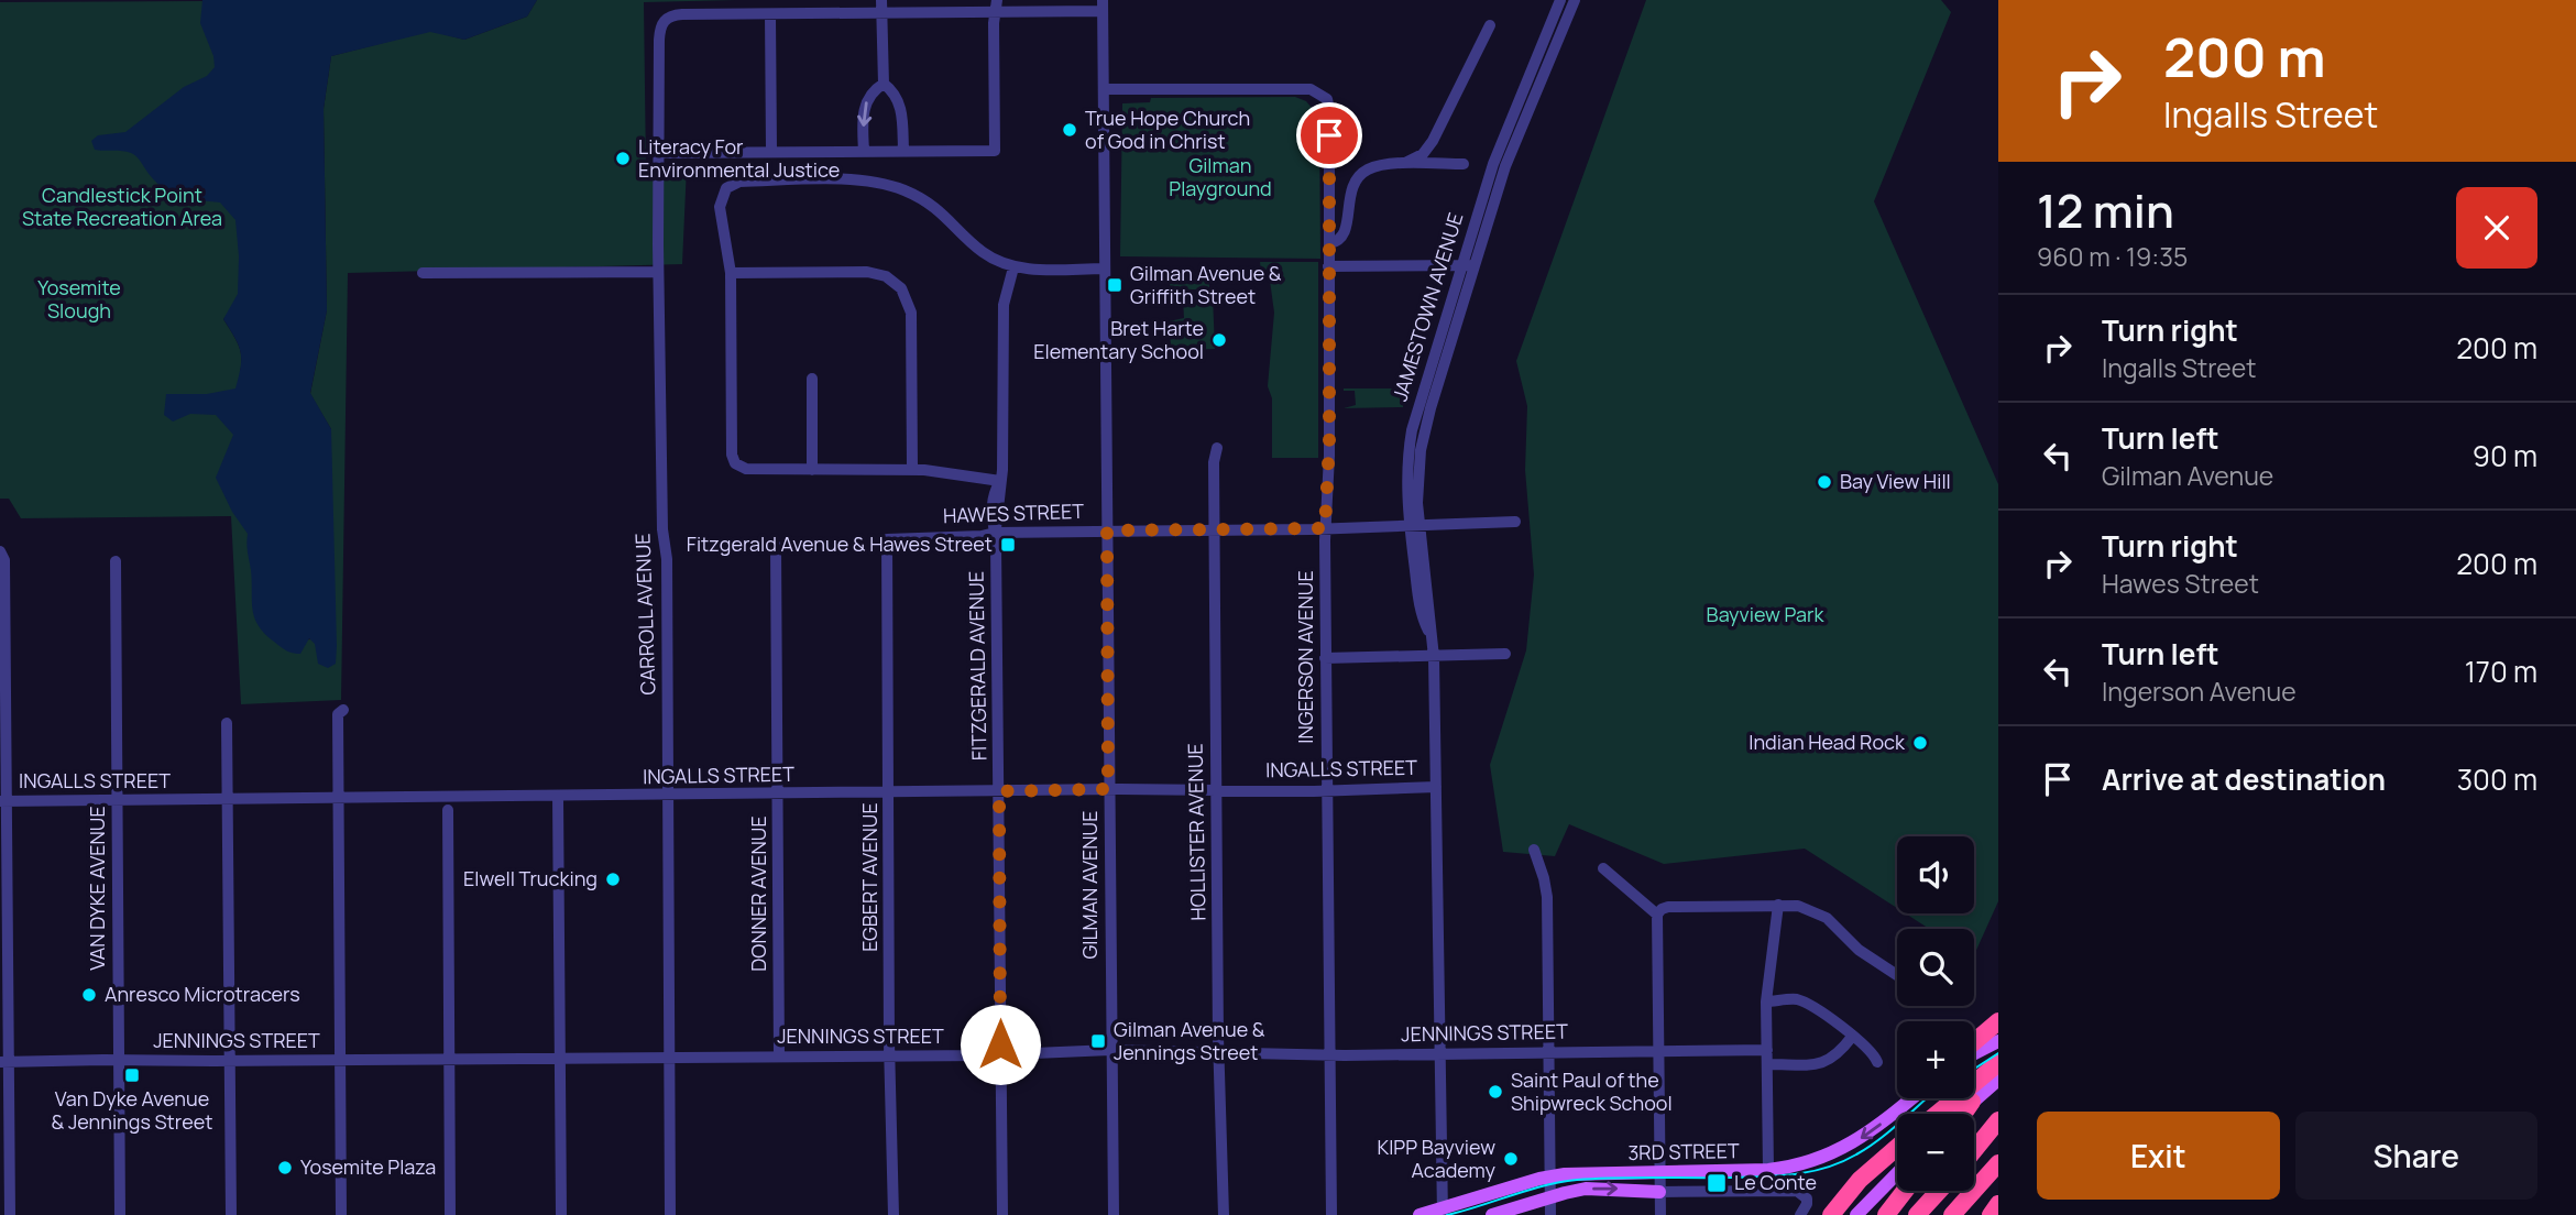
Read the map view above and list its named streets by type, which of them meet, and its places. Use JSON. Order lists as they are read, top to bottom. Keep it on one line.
{"streets":{"main road":["3RD STREET"],"street":["JAMESTOWN AVENUE","HAWES STREET","CARROLL AVENUE","INGERSON AVENUE","FITZGERALD AVENUE","INGALLS STREET","HOLLISTER AVENUE","EGBERT AVENUE","GILMAN AVENUE","VAN DYKE AVENUE","DONNER AVENUE","JENNINGS STREET"]},"crossings":[["JAMESTOWN AVENUE","HAWES STREET"],["JAMESTOWN AVENUE","INGALLS STREET"],["JAMESTOWN AVENUE","JENNINGS STREET"],["JAMESTOWN AVENUE","3RD STREET"],["HAWES STREET","INGERSON AVENUE"],["HAWES STREET","FITZGERALD AVENUE"],["HAWES STREET","HOLLISTER AVENUE"],["HAWES STREET","EGBERT AVENUE"],["HAWES STREET","GILMAN AVENUE"],["CARROLL AVENUE","INGALLS STREET"],["CARROLL AVENUE","JENNINGS STREET"],["INGERSON AVENUE","INGALLS STREET"],["INGERSON AVENUE","GILMAN AVENUE"],["INGERSON AVENUE","JENNINGS STREET"],["FITZGERALD AVENUE","INGALLS STREET"],["FITZGERALD AVENUE","JENNINGS STREET"],["INGALLS STREET","HOLLISTER AVENUE"],["INGALLS STREET","EGBERT AVENUE"],["INGALLS STREET","GILMAN AVENUE"],["INGALLS STREET","VAN DYKE AVENUE"],["INGALLS STREET","DONNER AVENUE"],["HOLLISTER AVENUE","JENNINGS STREET"],["EGBERT AVENUE","JENNINGS STREET"],["GILMAN AVENUE","JENNINGS STREET"],["VAN DYKE AVENUE","JENNINGS STREET"],["DONNER AVENUE","JENNINGS STREET"]],"parks":["Gilman Playground","Candlestick Point State Recreation Area","Yosemite Slough","Bayview Park"],"places":{"other":["True Hope Church of God in Christ","Literacy For Environmental Justice","Bret Harte Elementary School","Bay View Hill","Indian Head Rock","Elwell Trucking","Anresco Microtracers","Saint Paul of the Shipwreck School","KIPP Bayview Academy","Yosemite Plaza"],"transit":["Gilman Avenue & Griffith Street","Fitzgerald Avenue & Hawes Street","Gilman Avenue & Jennings Street","Van Dyke Avenue & Jennings Street","Le Conte"]},"page":{"turn":["200 m","Ingalls Street"],"heading":["12 min","960 m · 19:35"],"list":[{"name":"Turn right","note":"Ingalls Street","value":"200 m"},{"name":"Turn left","note":"Gilman Avenue","value":"90 m"},{"name":"Turn right","note":"Hawes Street","value":"200 m"},{"name":"Turn left","note":"Ingerson Avenue","value":"170 m"},{"name":"Arrive at destination","value":"300 m"}],"map_buttons":["+","−"],"buttons":["Exit","Share"]}}
